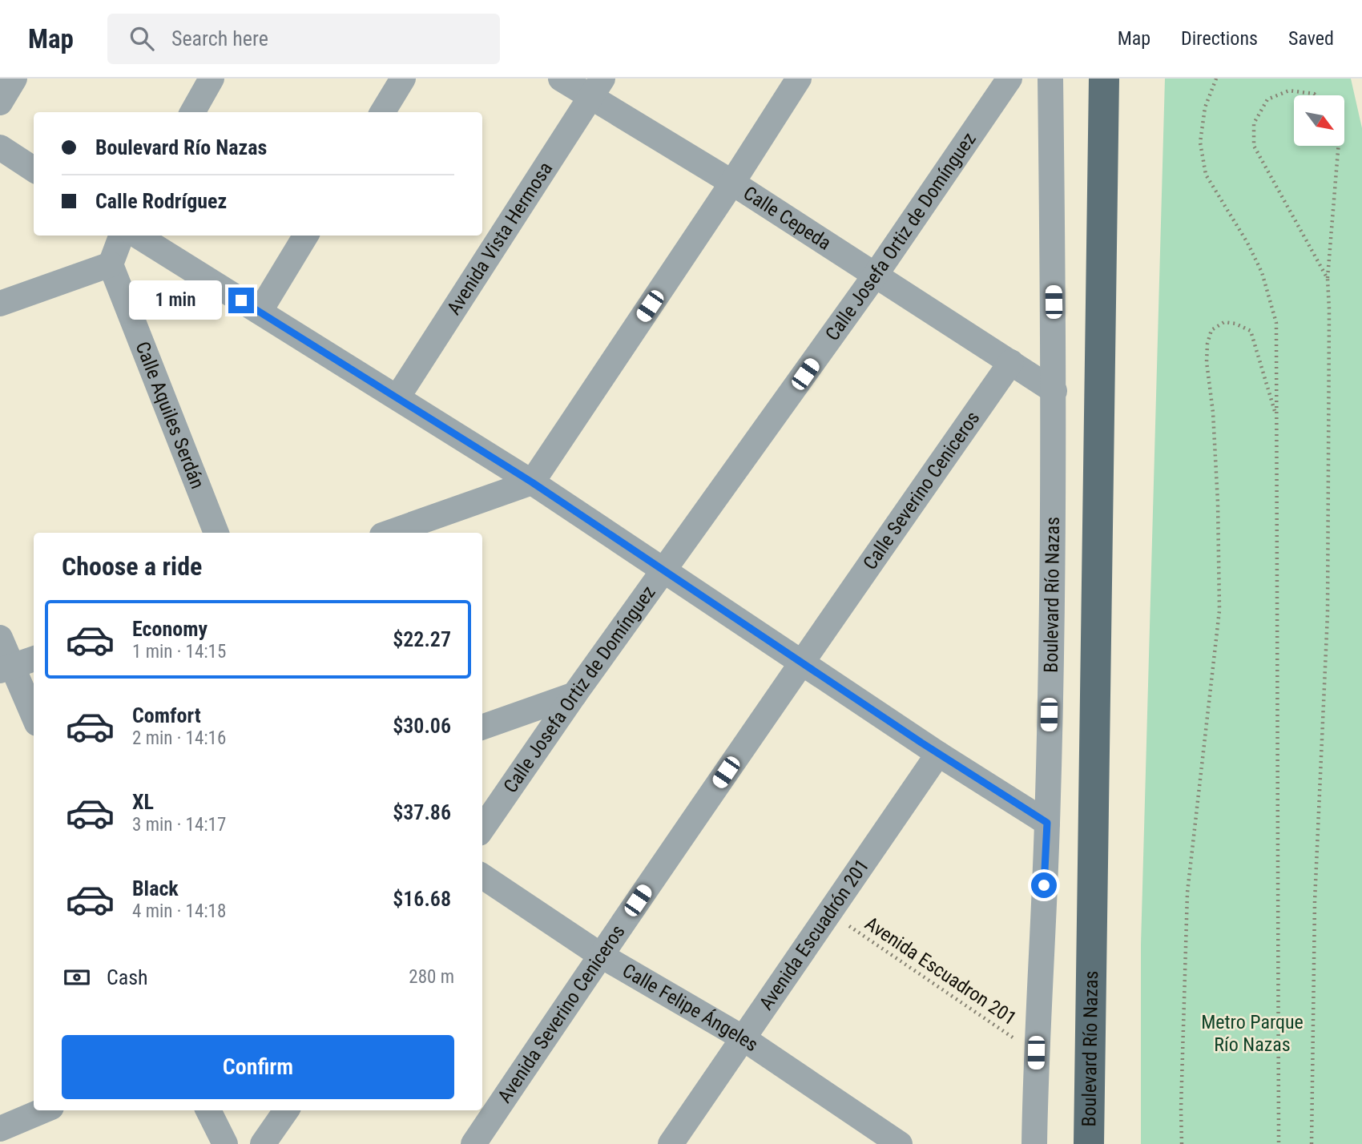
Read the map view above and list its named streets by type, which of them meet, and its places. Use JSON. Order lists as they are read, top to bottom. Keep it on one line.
{"streets":{"main road":["Boulevard Río Nazas"],"street":["Calle Cepeda","Calle Josefa Ortiz de Domínguez","Avenida Vista Hermosa","Calle Aquiles Serdán","Calle Severino Ceniceros","Avenida Escuadrón 201","Calle Felipe Ángeles","Avenida Severino Ceniceros"],"path":["Avenida Escuadron 201"]},"crossings":[["Calle Cepeda","Calle Josefa Ortiz de Domínguez"],["Calle Cepeda","Avenida Vista Hermosa"],["Calle Cepeda","Calle Severino Ceniceros"],["Calle Severino Ceniceros","Avenida Severino Ceniceros"],["Boulevard Río Nazas","Avenida Escuadron 201"],["Avenida Escuadrón 201","Avenida Escuadron 201"],["Avenida Escuadrón 201","Calle Felipe Ángeles"],["Calle Felipe Ángeles","Avenida Severino Ceniceros"]],"parks":["Metro Parque Río Nazas"],"north":"bottom right","page":{"header":"Map","search":"Search here","nav":["Map","Directions","Saved"],"banner":["Boulevard Río Nazas","Calle Rodríguez"],"bubble":"1 min","heading":"Choose a ride","list":[{"name":"Economy","note":"1 min · 14:15","value":"$22.27"},{"name":"Comfort","note":"2 min · 14:16","value":"$30.06"},{"name":"XL","note":"3 min · 14:17","value":"$37.86"},{"name":"Black","note":"4 min · 14:18","value":"$16.68"}],"pay":["Cash","280 m"],"buttons":"Confirm"}}
